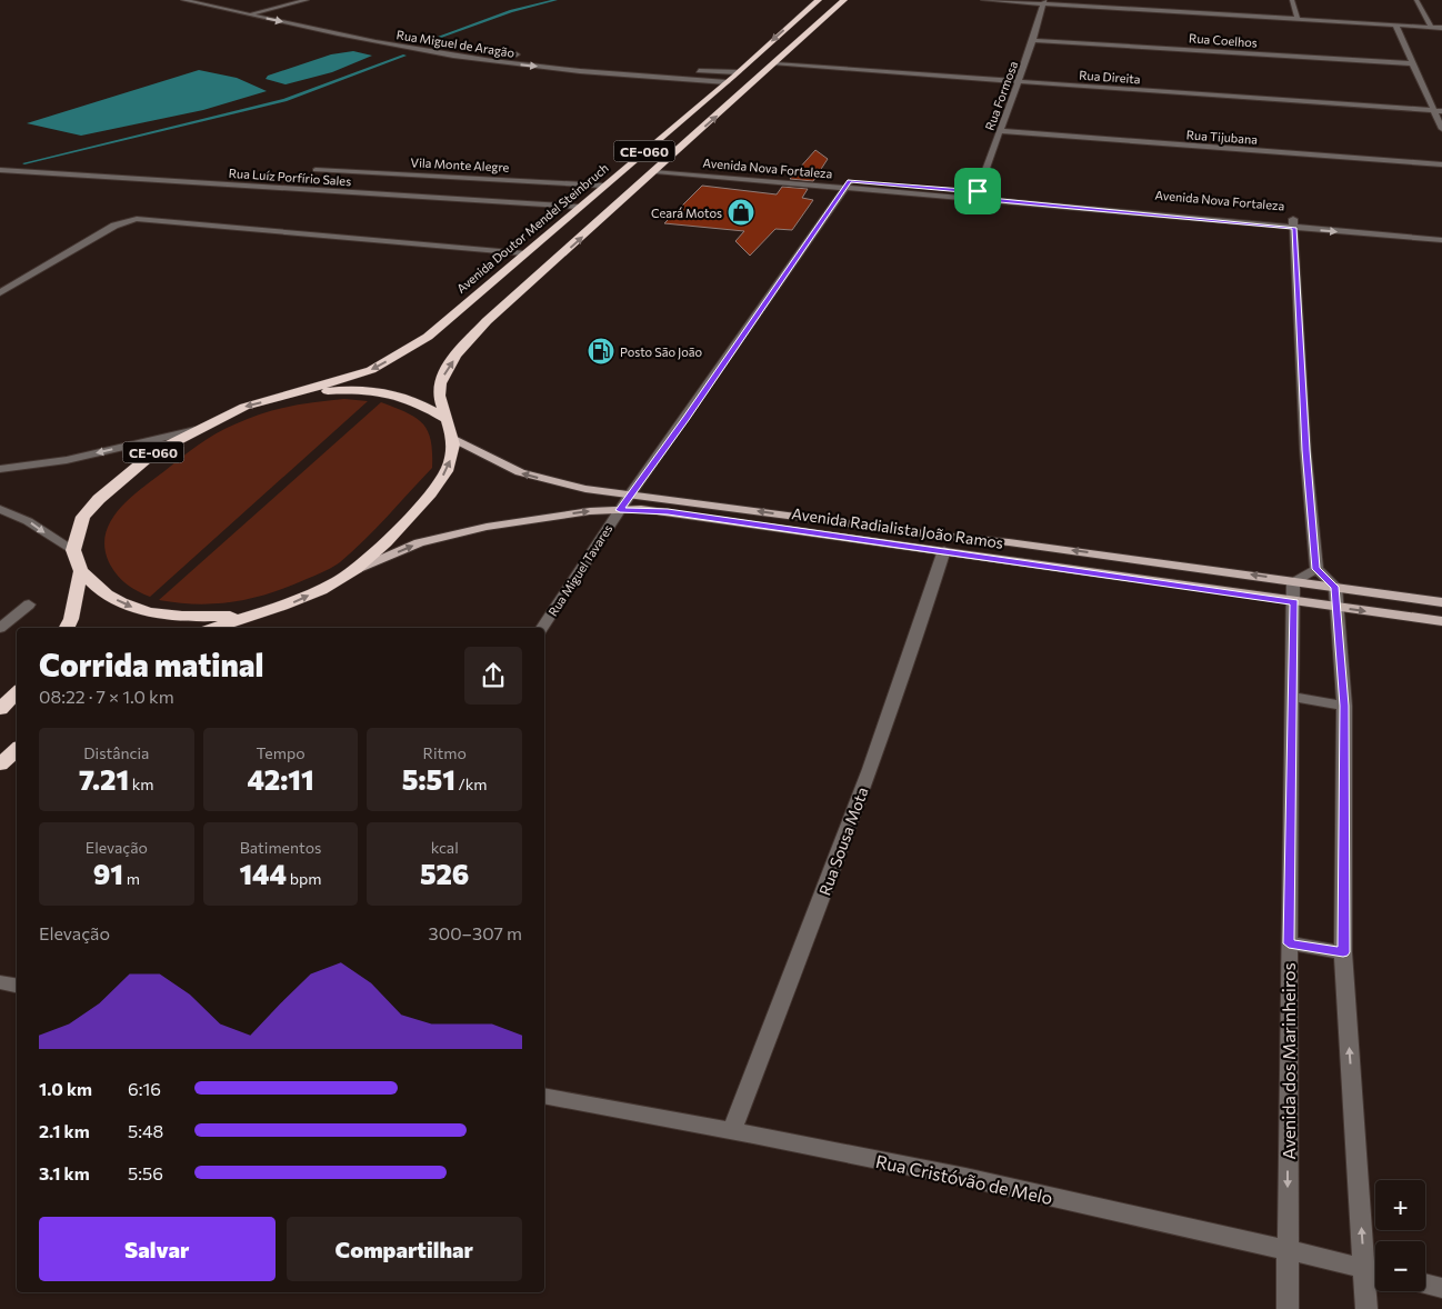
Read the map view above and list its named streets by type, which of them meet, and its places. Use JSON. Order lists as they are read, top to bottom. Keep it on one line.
{"streets":{"highway":["CE-060","Avenida Doutor Mendel Steinbruch"],"main road":["Avenida Radialista João Ramos"],"street":["Rua Coelhos","Rua Miguel de Aragão","Rua Direita","Rua Formosa","Rua Tijubana","Vila Monte Alegre","Avenida Nova Fortaleza","Rua Luíz Porfírio Sales","Rua Miguel Tavares","Rua Sousa Mota","Avenida dos Marinheiros","Rua Cristóvão de Melo"]},"crossings":[["Rua Coelhos","Rua Formosa"],["Rua Miguel de Aragão","Avenida Doutor Mendel Steinbruch"],["Rua Direita","Rua Formosa"],["Rua Direita","CE-060"],["Rua Formosa","Rua Tijubana"],["Rua Formosa","Avenida Nova Fortaleza"],["CE-060","Avenida Nova Fortaleza"],["CE-060","Avenida Doutor Mendel Steinbruch"],["CE-060","Avenida Radialista João Ramos"],["Vila Monte Alegre","Avenida Doutor Mendel Steinbruch"],["Avenida Nova Fortaleza","Rua Miguel Tavares"],["Rua Luíz Porfírio Sales","Avenida Doutor Mendel Steinbruch"],["Avenida Radialista João Ramos","Rua Miguel Tavares"],["Avenida Radialista João Ramos","Rua Sousa Mota"],["Avenida Radialista João Ramos","Avenida dos Marinheiros"],["Rua Sousa Mota","Rua Cristóvão de Melo"],["Avenida dos Marinheiros","Rua Cristóvão de Melo"]],"places":{"shop":["Ceará Motos"],"fuel station":["Posto São João"]},"page":{"heading":["Corrida matinal","08:22 · 7 × 1.0 km"],"stats":[["Distância","7.21 km"],["Tempo","42:11"],["Ritmo","5:51 /km"],["Elevação","91 m"],["Batimentos","144 bpm"],["kcal","526"]],"chart":["Elevação","300–307 m"],"list":[{"name":"1.0 km","note":"6:16"},{"name":"2.1 km","note":"5:48"},{"name":"3.1 km","note":"5:56"}],"map_buttons":["+","−"],"buttons":["Salvar","Compartilhar"]}}
